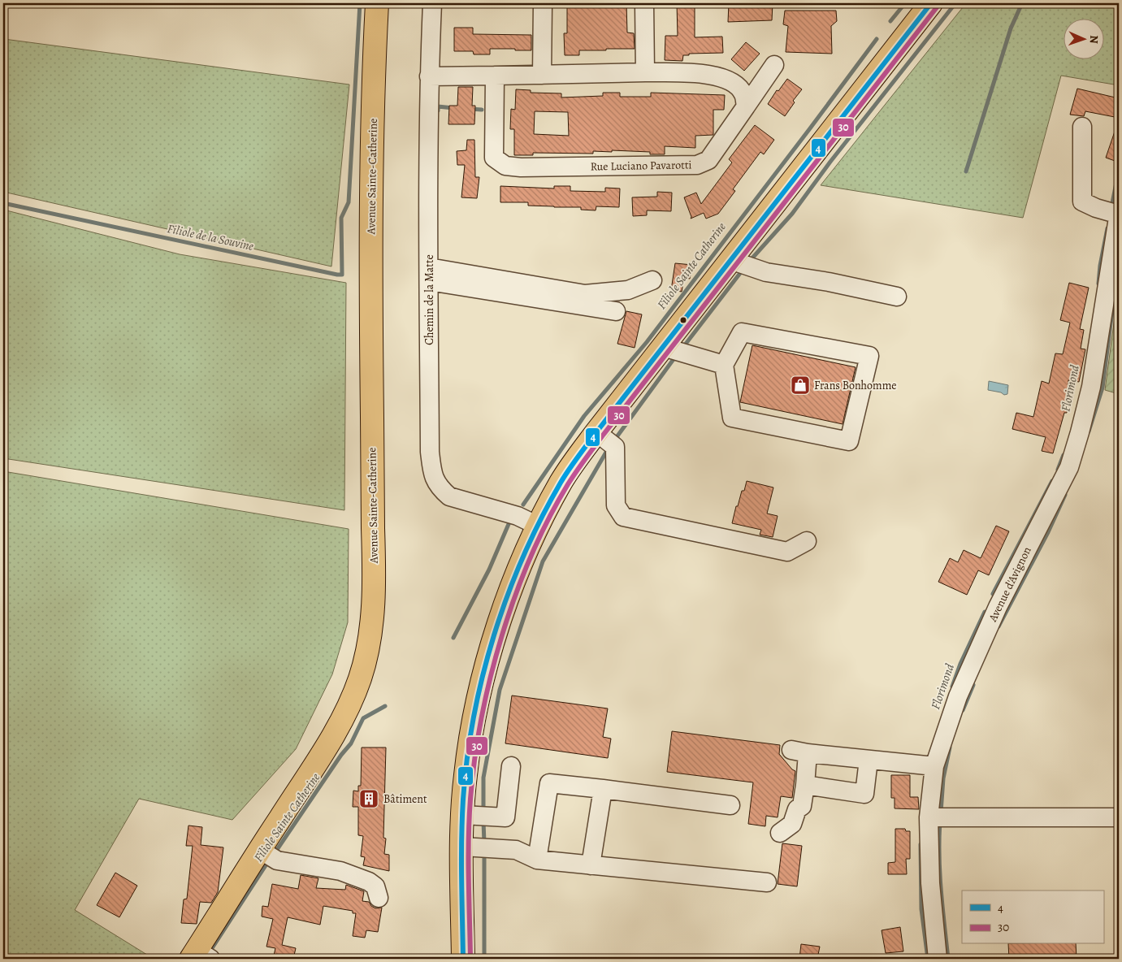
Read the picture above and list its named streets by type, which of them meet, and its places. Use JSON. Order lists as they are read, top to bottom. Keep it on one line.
{"streets":{"main road":["Avenue Sainte-Catherine"],"street":["Rue Luciano Pavarotti","Chemin de la Matte","Avenue d'Avignon"]},"water":["Filiole de la Souvine","Filiole Sainte Catherine","Florimond"],"places":{"shop":["Frans Bonhomme"],"building":["Bâtiment"]},"lines":["transit line 4","transit line 30"],"legend":["4","30"],"north":"right"}
